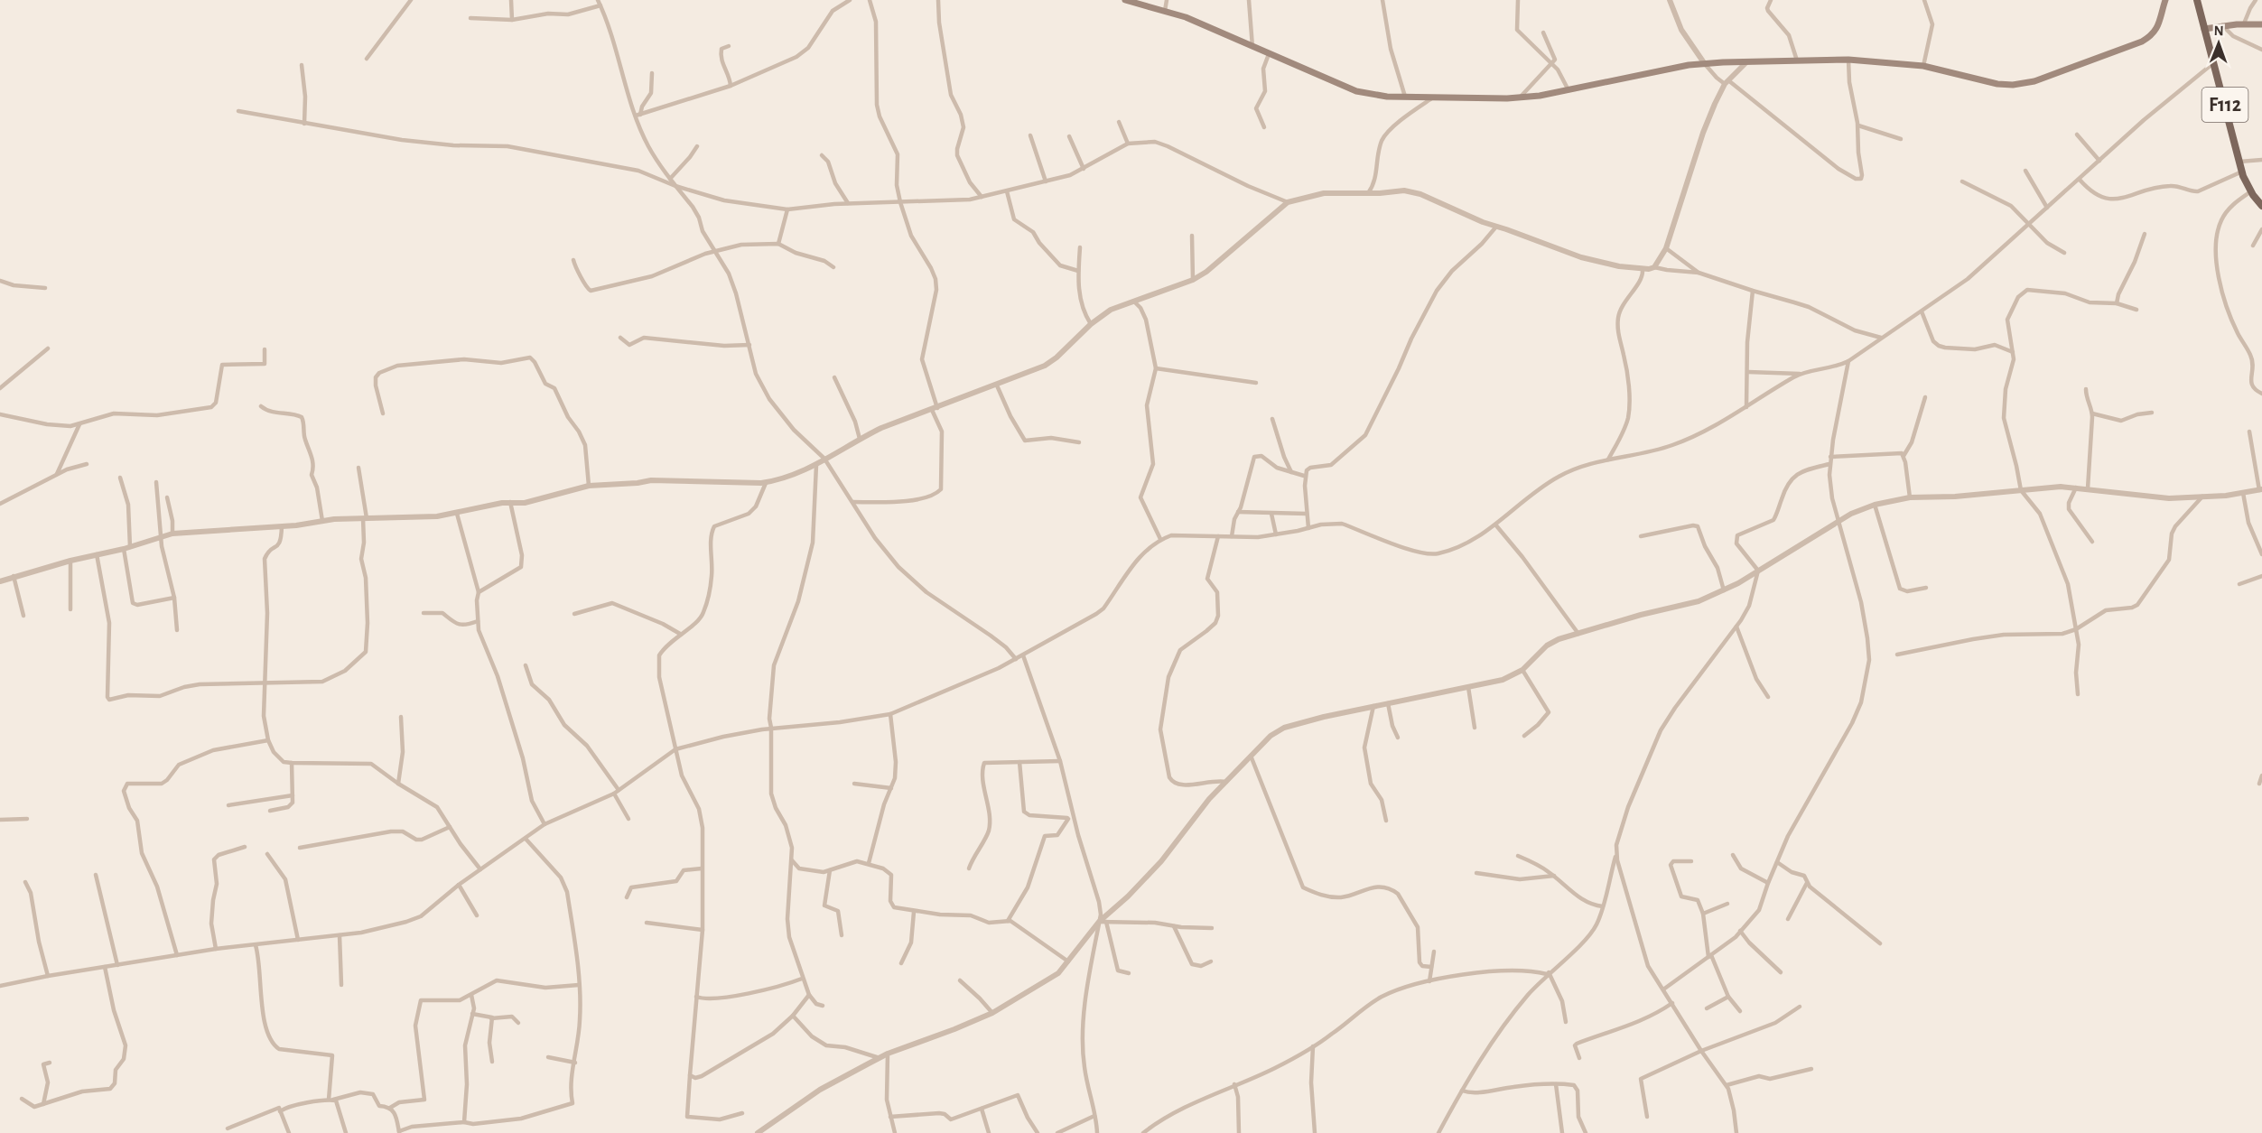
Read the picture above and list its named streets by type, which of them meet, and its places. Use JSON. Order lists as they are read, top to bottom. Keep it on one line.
{"streets":{"main road":["F112"]},"north":"top"}
